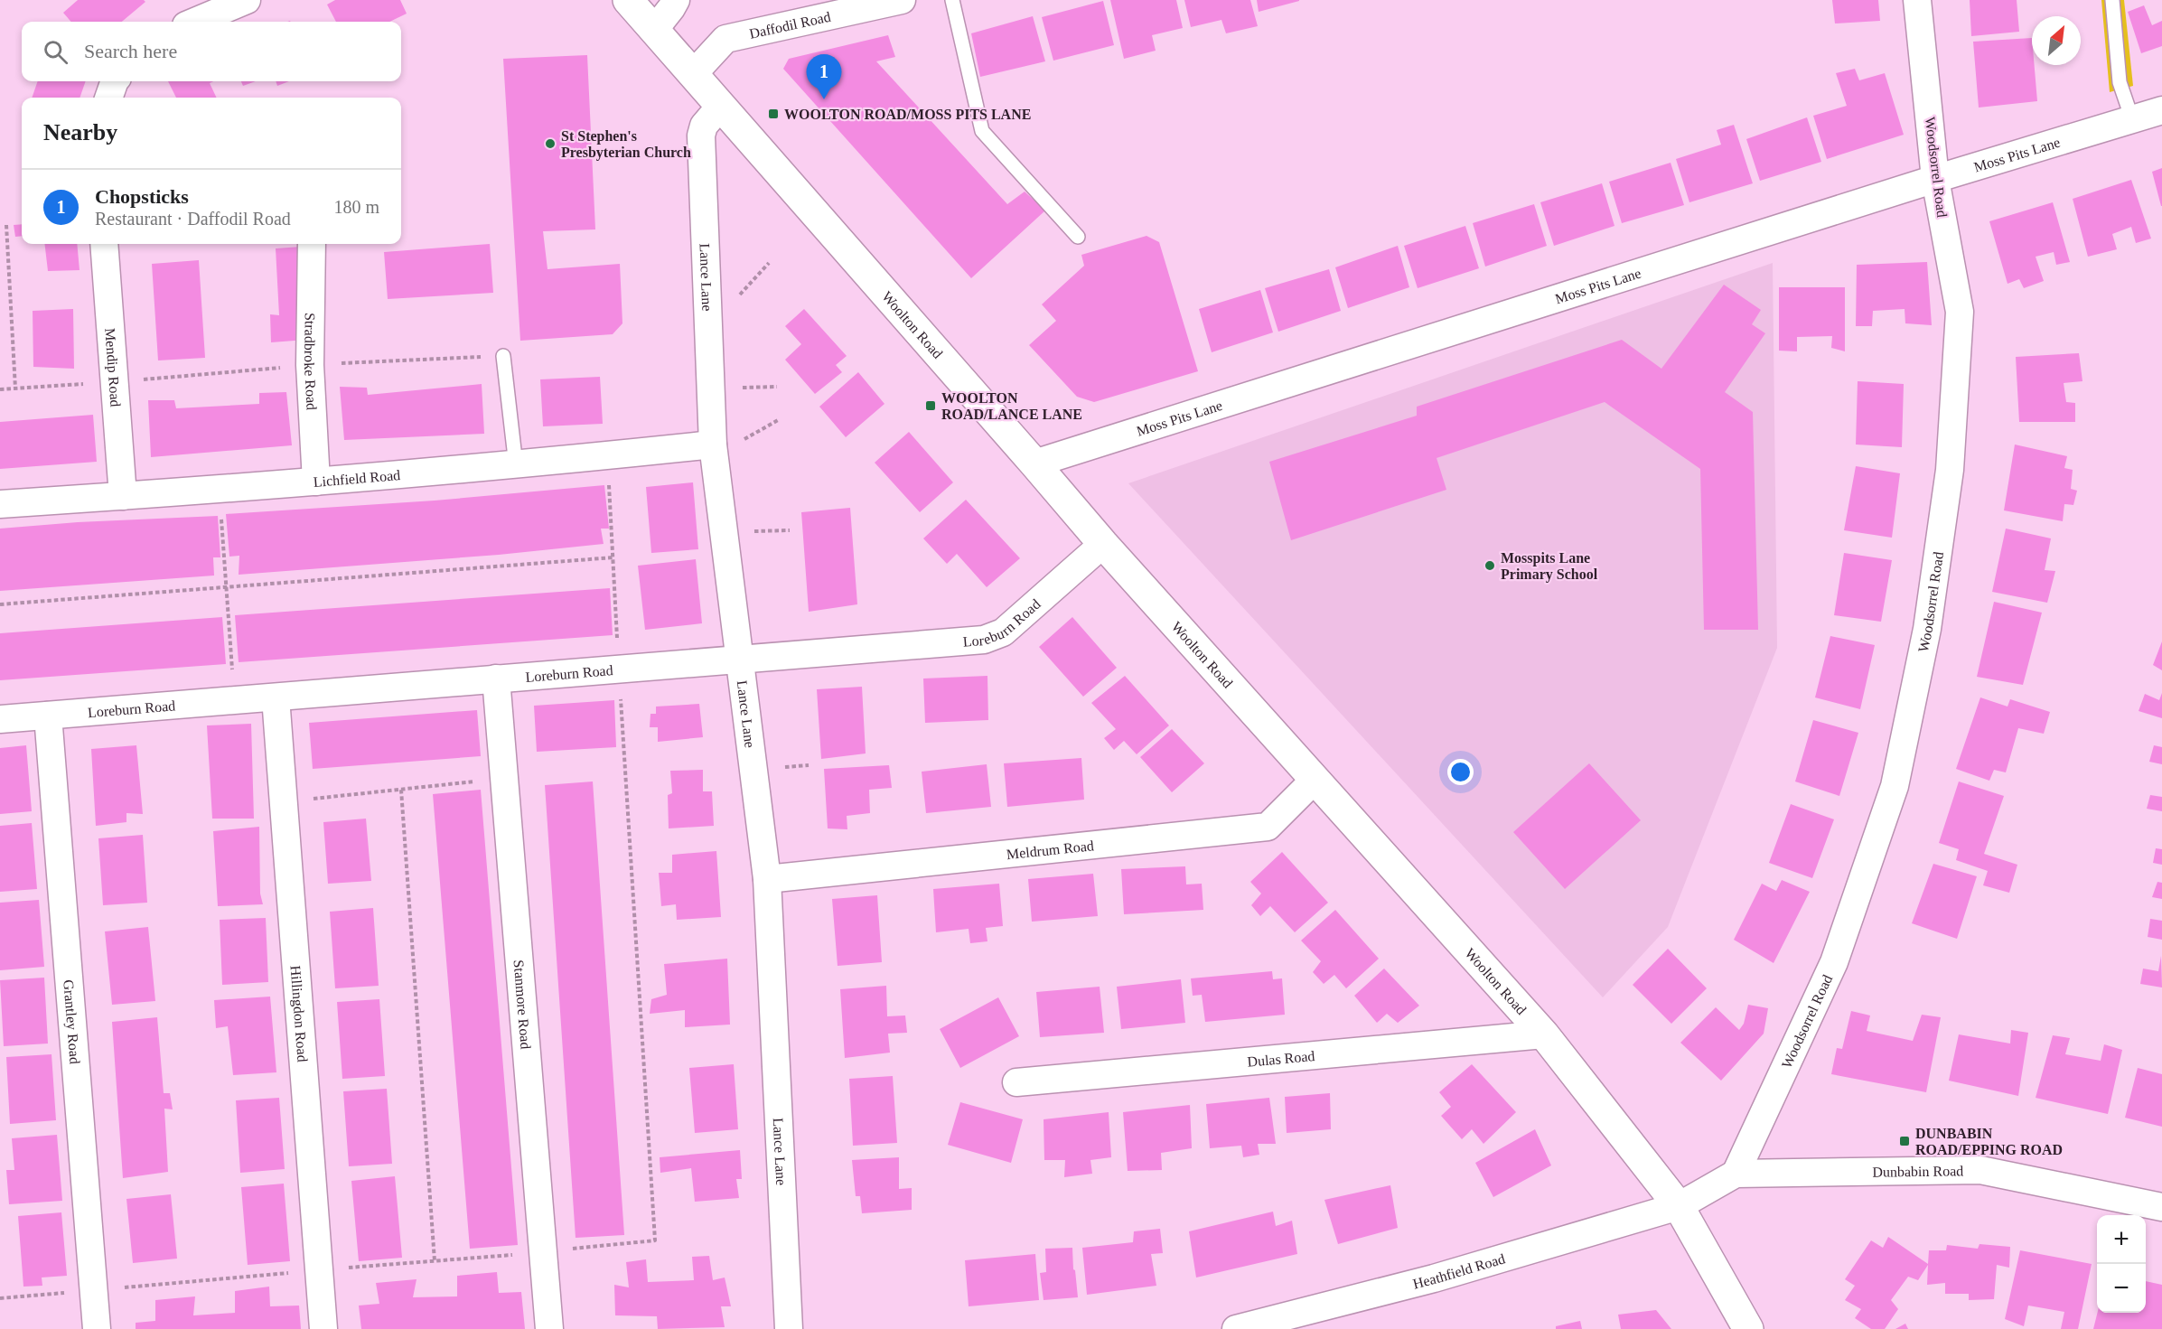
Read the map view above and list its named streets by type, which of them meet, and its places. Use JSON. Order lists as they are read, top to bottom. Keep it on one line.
{"streets":{"street":["Daffodil Road","Moss Pits Lane","Woodsorrel Road","Lance Lane","Woolton Road","Stradbroke Road","Mendip Road","Lichfield Road","Loreburn Road","Meldrum Road","Stanmore Road","Hillingdon Road","Grantley Road","Dulas Road","Dunbabin Road","Heathfield Road"]},"crossings":[["Daffodil Road","Woolton Road"],["Moss Pits Lane","Woodsorrel Road"],["Moss Pits Lane","Woolton Road"],["Woodsorrel Road","Dunbabin Road"],["Lance Lane","Woolton Road"],["Lance Lane","Lichfield Road"],["Lance Lane","Loreburn Road"],["Lance Lane","Meldrum Road"],["Woolton Road","Loreburn Road"],["Woolton Road","Meldrum Road"],["Woolton Road","Dulas Road"],["Woolton Road","Dunbabin Road"],["Woolton Road","Heathfield Road"],["Stradbroke Road","Lichfield Road"],["Mendip Road","Lichfield Road"],["Loreburn Road","Stanmore Road"],["Loreburn Road","Hillingdon Road"],["Loreburn Road","Grantley Road"],["Dunbabin Road","Heathfield Road"]],"places":{"transit":["WOOLTON ROAD/MOSS PITS LANE","WOOLTON ROAD/LANCE LANE","DUNBABIN ROAD/EPPING ROAD"],"other":["St Stephen's Presbyterian Church","Mosspits Lane Primary School"]},"north":"top right","page":{"search":"Search here","pins":"1","heading":"Nearby","list":[{"mark":"1","name":"Chopsticks","note":"Restaurant · Daffodil Road","value":"180 m"}],"map_buttons":["+","−"]}}
